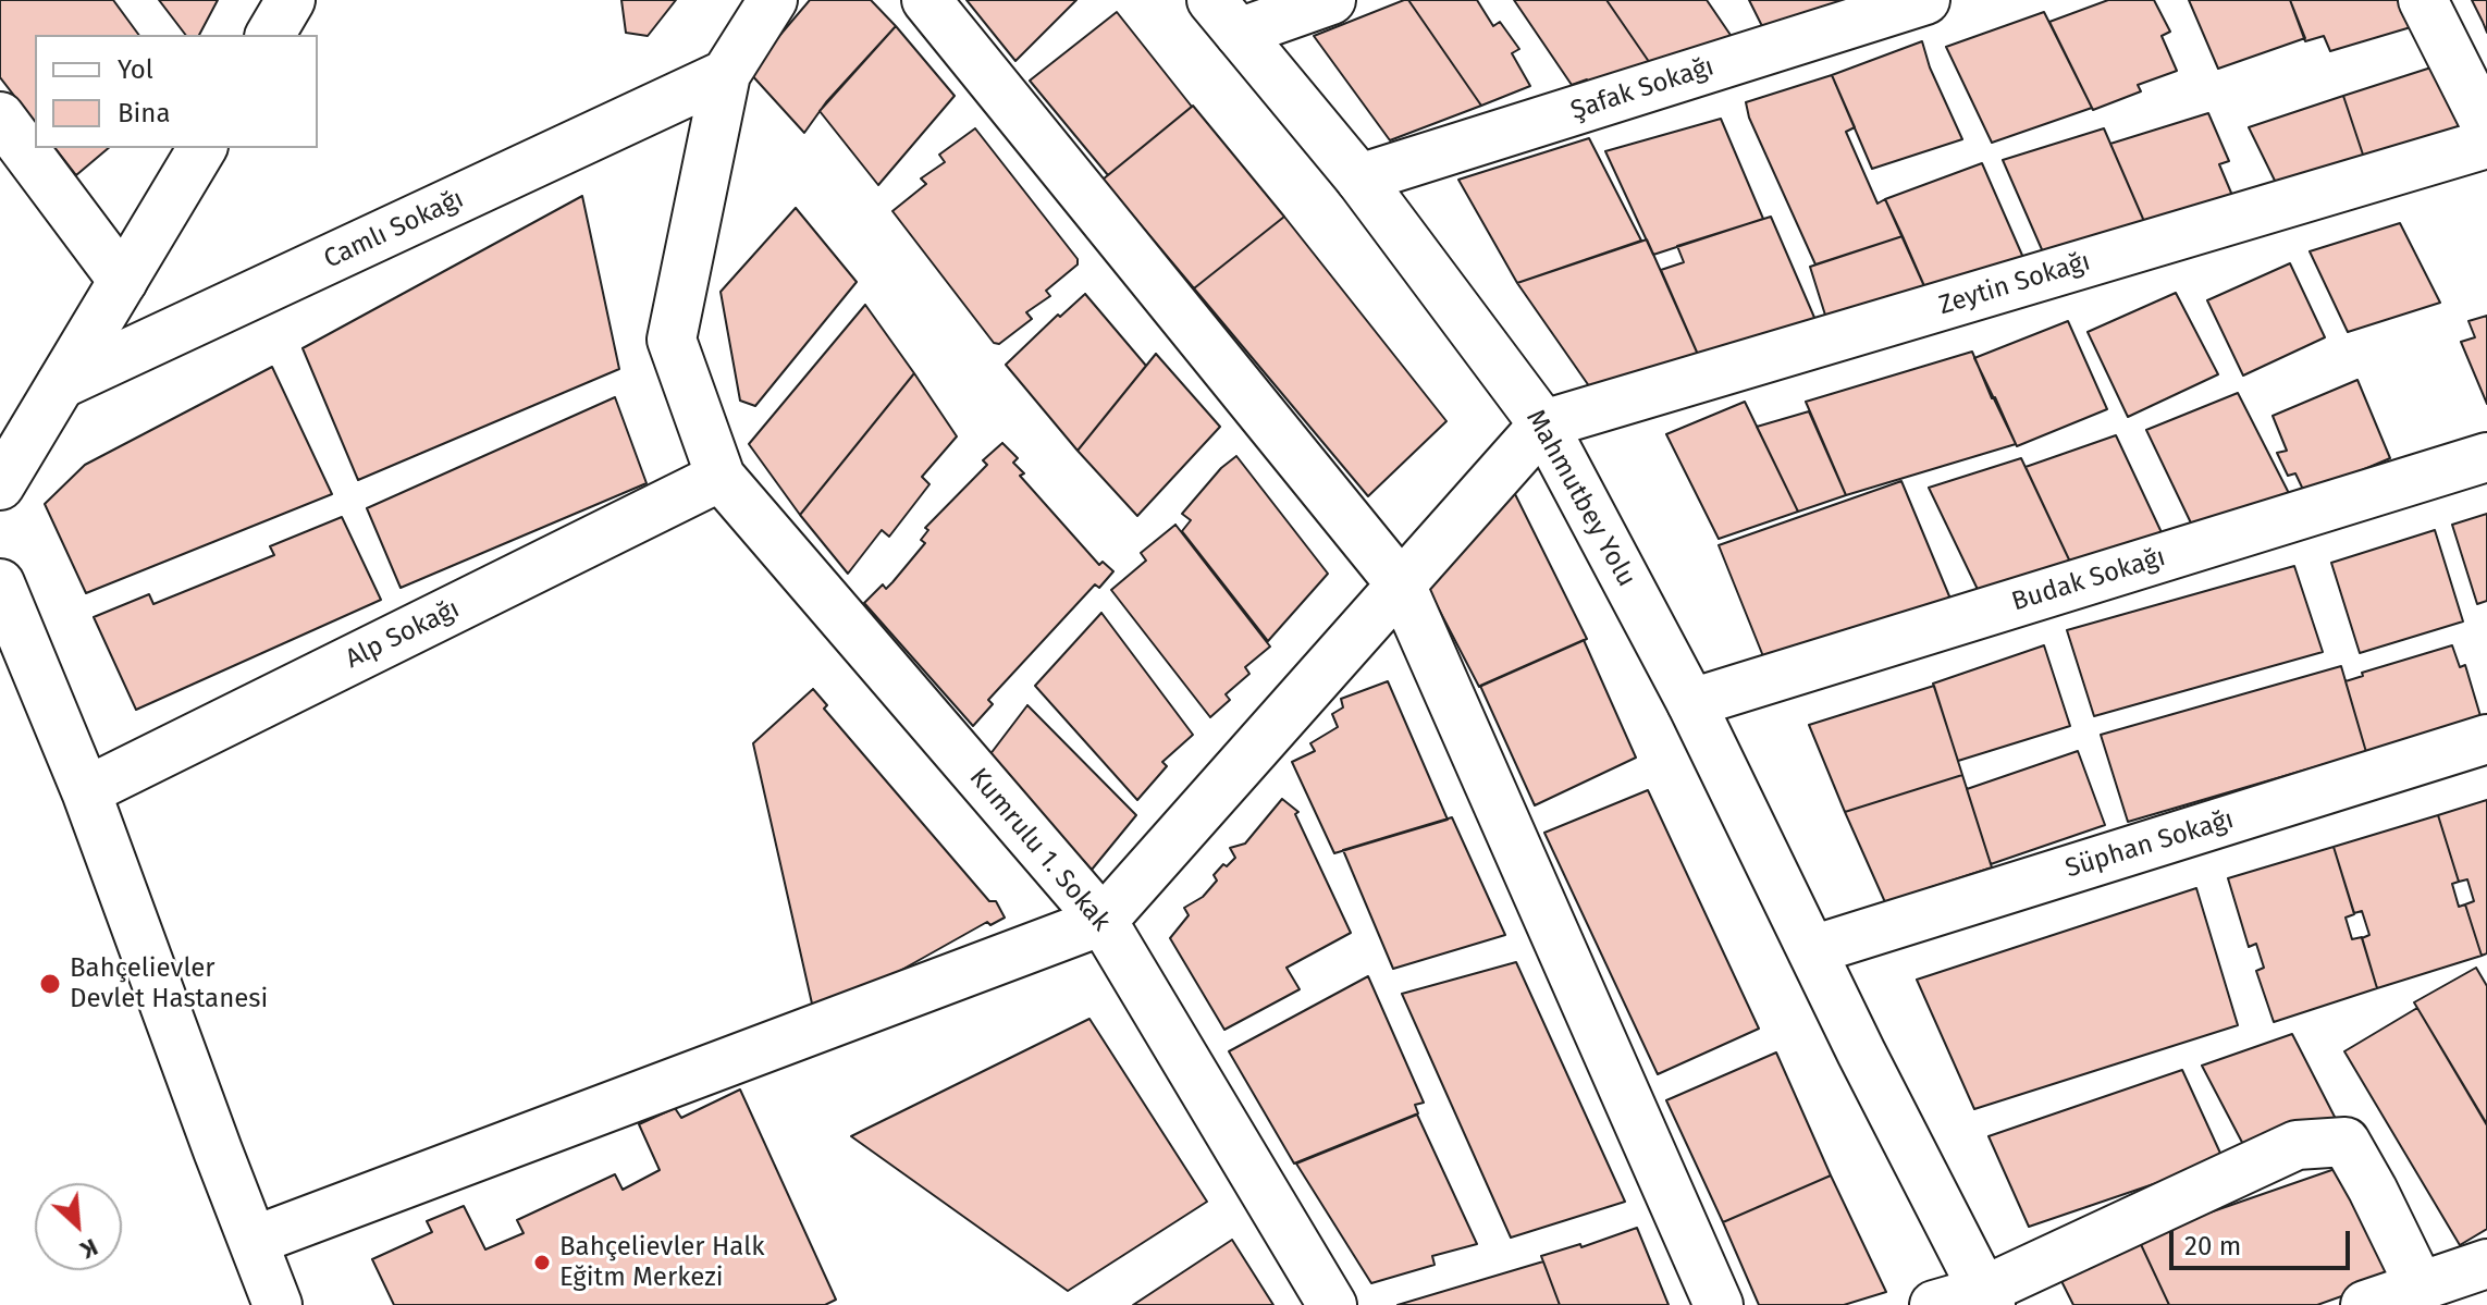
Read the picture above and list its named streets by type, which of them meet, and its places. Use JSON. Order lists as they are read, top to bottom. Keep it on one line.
{"streets":{"street":["Şafak Sokağı","Camlı Sokağı","Zeytin Sokağı","Mahmutbey Yolu","Budak Sokağı","Alp Sokağı","Süphan Sokağı","Kumrulu 1. Sokak"]},"crossings":[["Şafak Sokağı","Mahmutbey Yolu"],["Zeytin Sokağı","Mahmutbey Yolu"],["Mahmutbey Yolu","Budak Sokağı"],["Mahmutbey Yolu","Süphan Sokağı"],["Alp Sokağı","Kumrulu 1. Sokak"]],"places":["Bahçelievler Devlet Hastanesi","Bahçelievler Halk Eğitm Merkezi"],"legend":["Yol","Bina"],"scale_bar":"20 m","north":"bottom right"}
